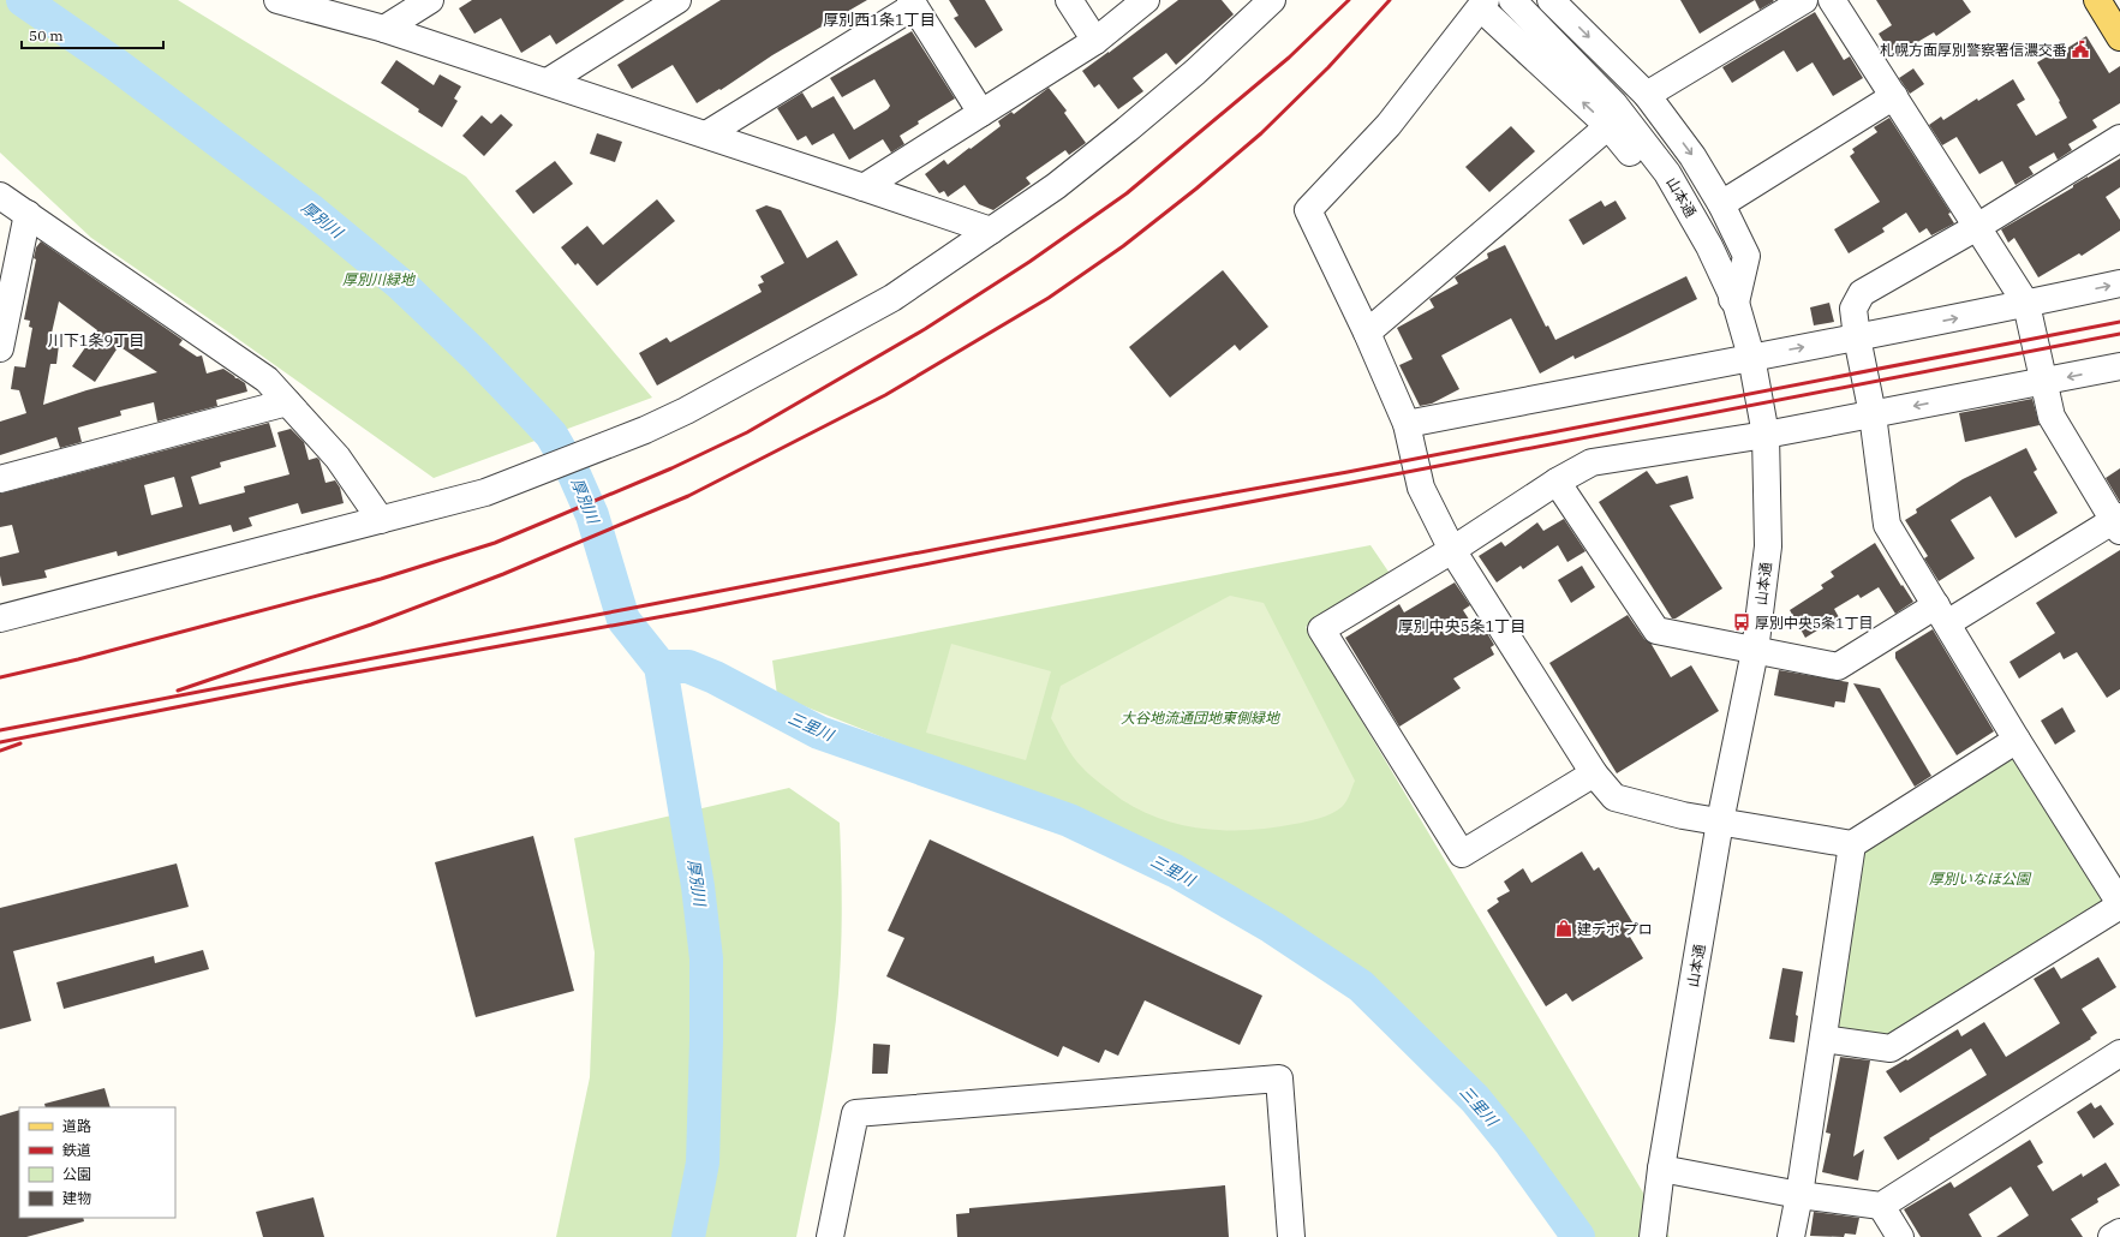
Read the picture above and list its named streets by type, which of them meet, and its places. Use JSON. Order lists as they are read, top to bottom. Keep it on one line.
{"streets":{"street":["山本通"]},"districts":["厚別西1条1丁目","川下1条9丁目","厚別中央5条1丁目"],"water":["厚別川","三里川"],"parks":["厚別川緑地","大谷地流通団地東側緑地","厚別いなほ公園"],"places":{"public building":["札幌方面厚別警察署信濃交番"],"bus stop":["厚別中央5条1丁目"],"shop":["建デポ プロ"]},"legend":["道路","鉄道","公園","建物"],"scale_bar":"50 m"}
